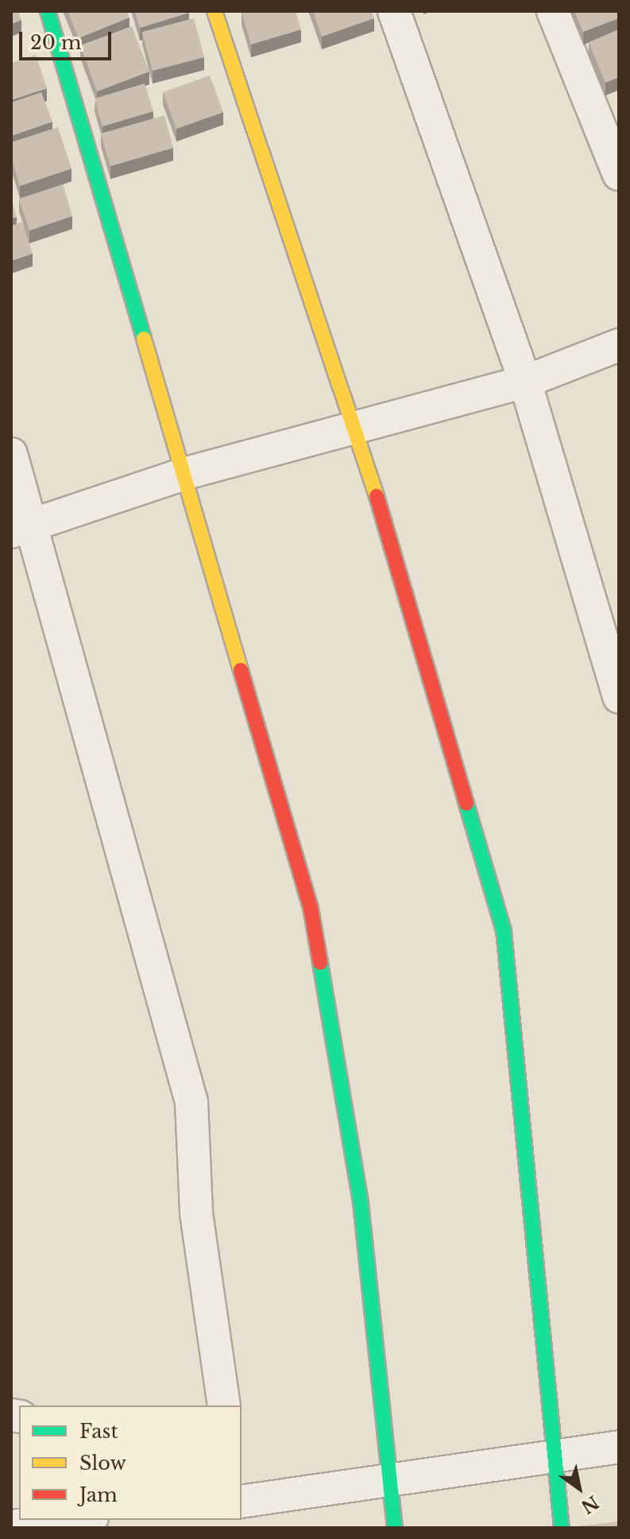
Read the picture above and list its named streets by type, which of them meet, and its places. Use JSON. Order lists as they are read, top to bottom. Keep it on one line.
{"legend":["Fast","Slow","Jam"],"scale_bar":"20 m","north":"bottom right"}
